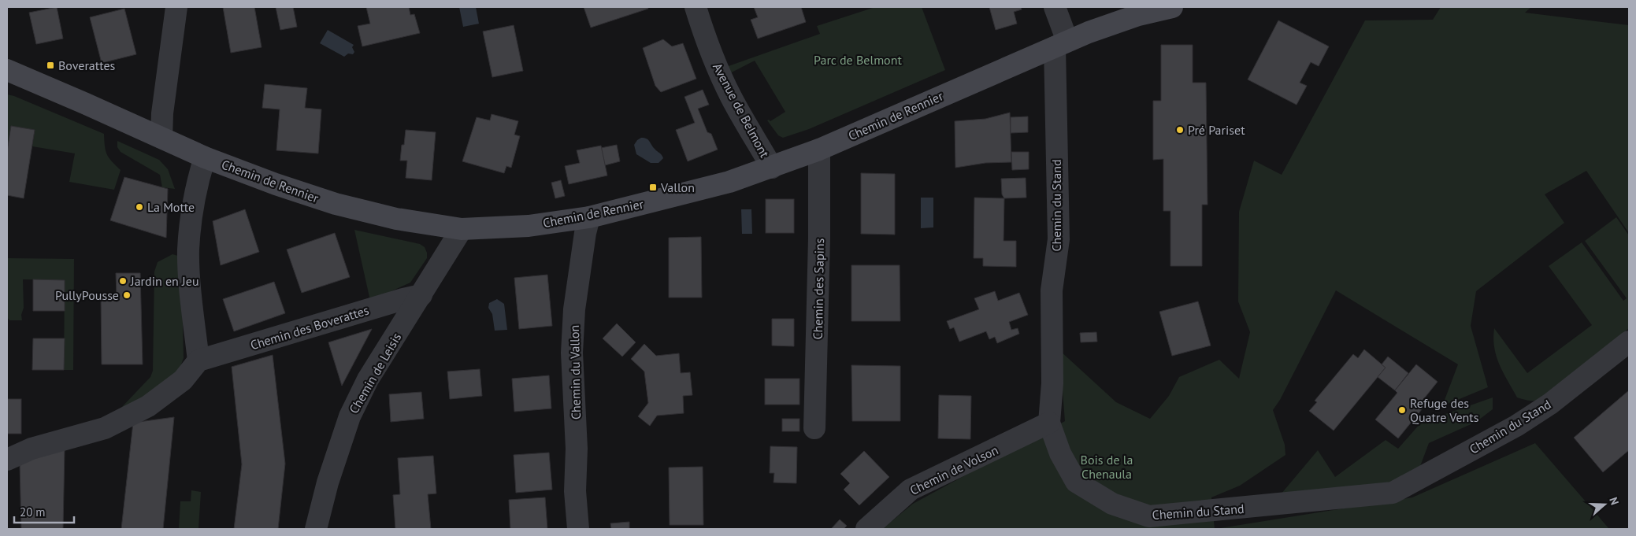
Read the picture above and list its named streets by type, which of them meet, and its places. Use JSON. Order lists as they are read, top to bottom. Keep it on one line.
{"streets":{"street":["Avenue de Belmont","Chemin de Rennier","Chemin du Stand","Chemin des Sapins","Chemin des Boverattes","Chemin du Vallon","Chemin de Leisis","Chemin de Volson"]},"crossings":[["Avenue de Belmont","Chemin de Rennier"],["Chemin de Rennier","Chemin du Stand"],["Chemin de Rennier","Chemin des Sapins"],["Chemin de Rennier","Chemin du Vallon"],["Chemin de Rennier","Chemin de Leisis"],["Chemin du Stand","Chemin de Volson"],["Chemin des Boverattes","Chemin de Leisis"]],"parks":["Parc de Belmont","Bois de la Chenaula"],"places":{"transit":["Boverattes","Vallon"],"other":["Pré Pariset","La Motte","Jardin en Jeu","PullyPousse","Refuge des Quatre Vents"]},"scale_bar":"20 m","north":"right"}
